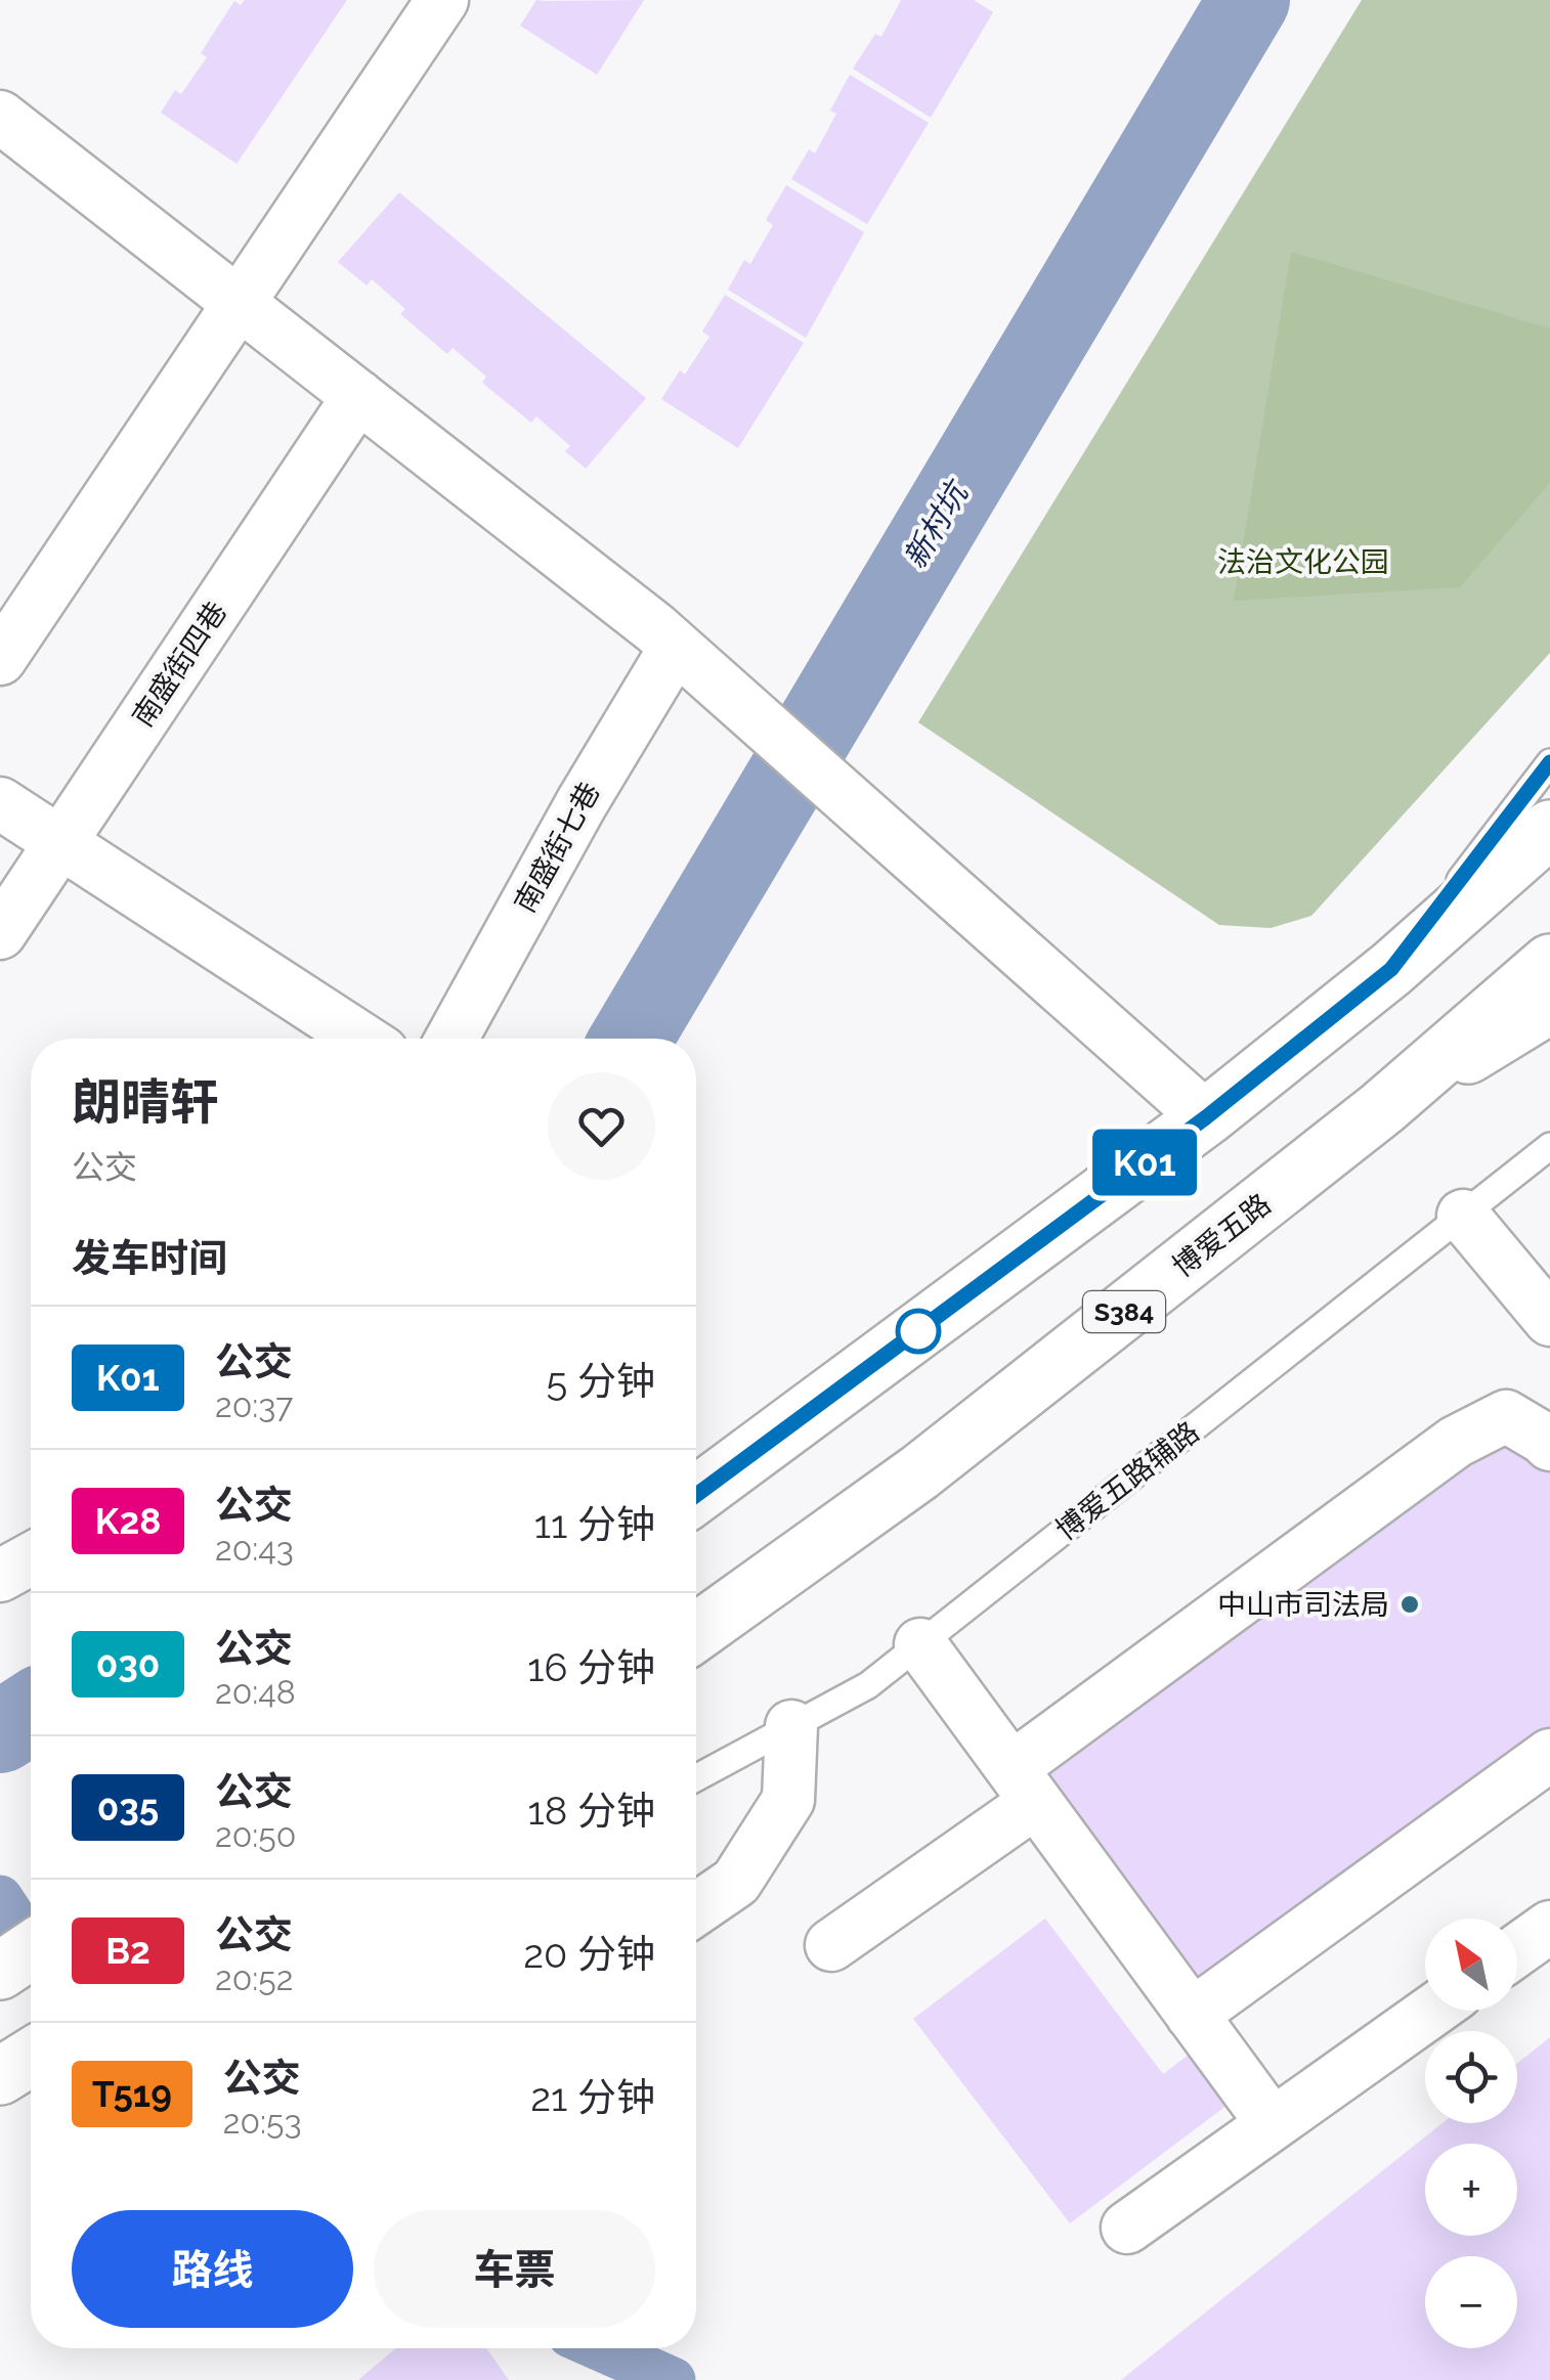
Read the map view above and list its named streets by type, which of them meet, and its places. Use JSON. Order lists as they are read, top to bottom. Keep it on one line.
{"streets":{"main road":["博爱五路","S384"],"street":["南盛街四巷","南盛街七巷"],"lane":["博爱五路辅路"]},"water":["新村坑"],"parks":["法治文化公园"],"places":["中山市司法局"],"lines":["bus line K01"],"north":"top left","page":{"on_map":"K01","heading":[["朗晴轩","公交"],"发车时间"],"list":[{"mark":"K01","name":"公交","note":"20:37","value":"5 分钟"},{"mark":"K28","name":"公交","note":"20:43","value":"11 分钟"},{"mark":"030","name":"公交","note":"20:48","value":"16 分钟"},{"mark":"035","name":"公交","note":"20:50","value":"18 分钟"},{"mark":"B2","name":"公交","note":"20:52","value":"20 分钟"},{"mark":"T519","name":"公交","note":"20:53","value":"21 分钟"}],"map_buttons":["+","−"],"buttons":["路线","车票"]}}
